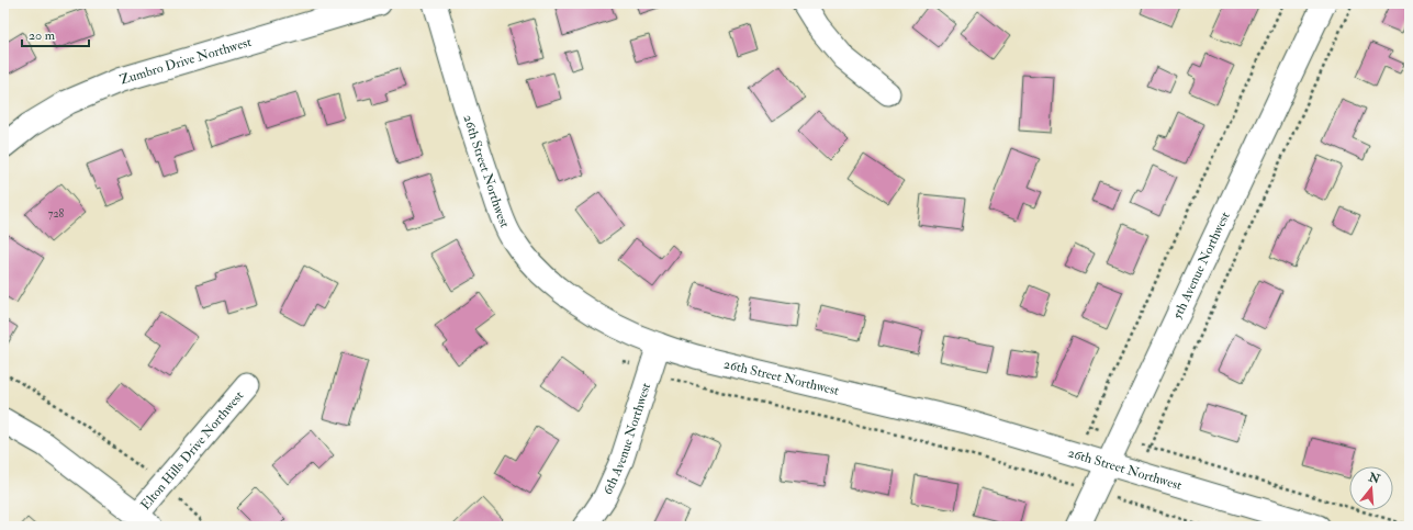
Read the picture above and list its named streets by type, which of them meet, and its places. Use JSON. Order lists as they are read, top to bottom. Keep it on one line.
{"streets":{"street":["Zumbro Drive Northwest","26th Street Northwest","5th Avenue Northwest","6th Avenue Northwest","Elton Hills Drive Northwest"]},"crossings":[["26th Street Northwest","5th Avenue Northwest"],["26th Street Northwest","6th Avenue Northwest"]],"house_numbers":["728"],"scale_bar":"20 m","north":"top"}
